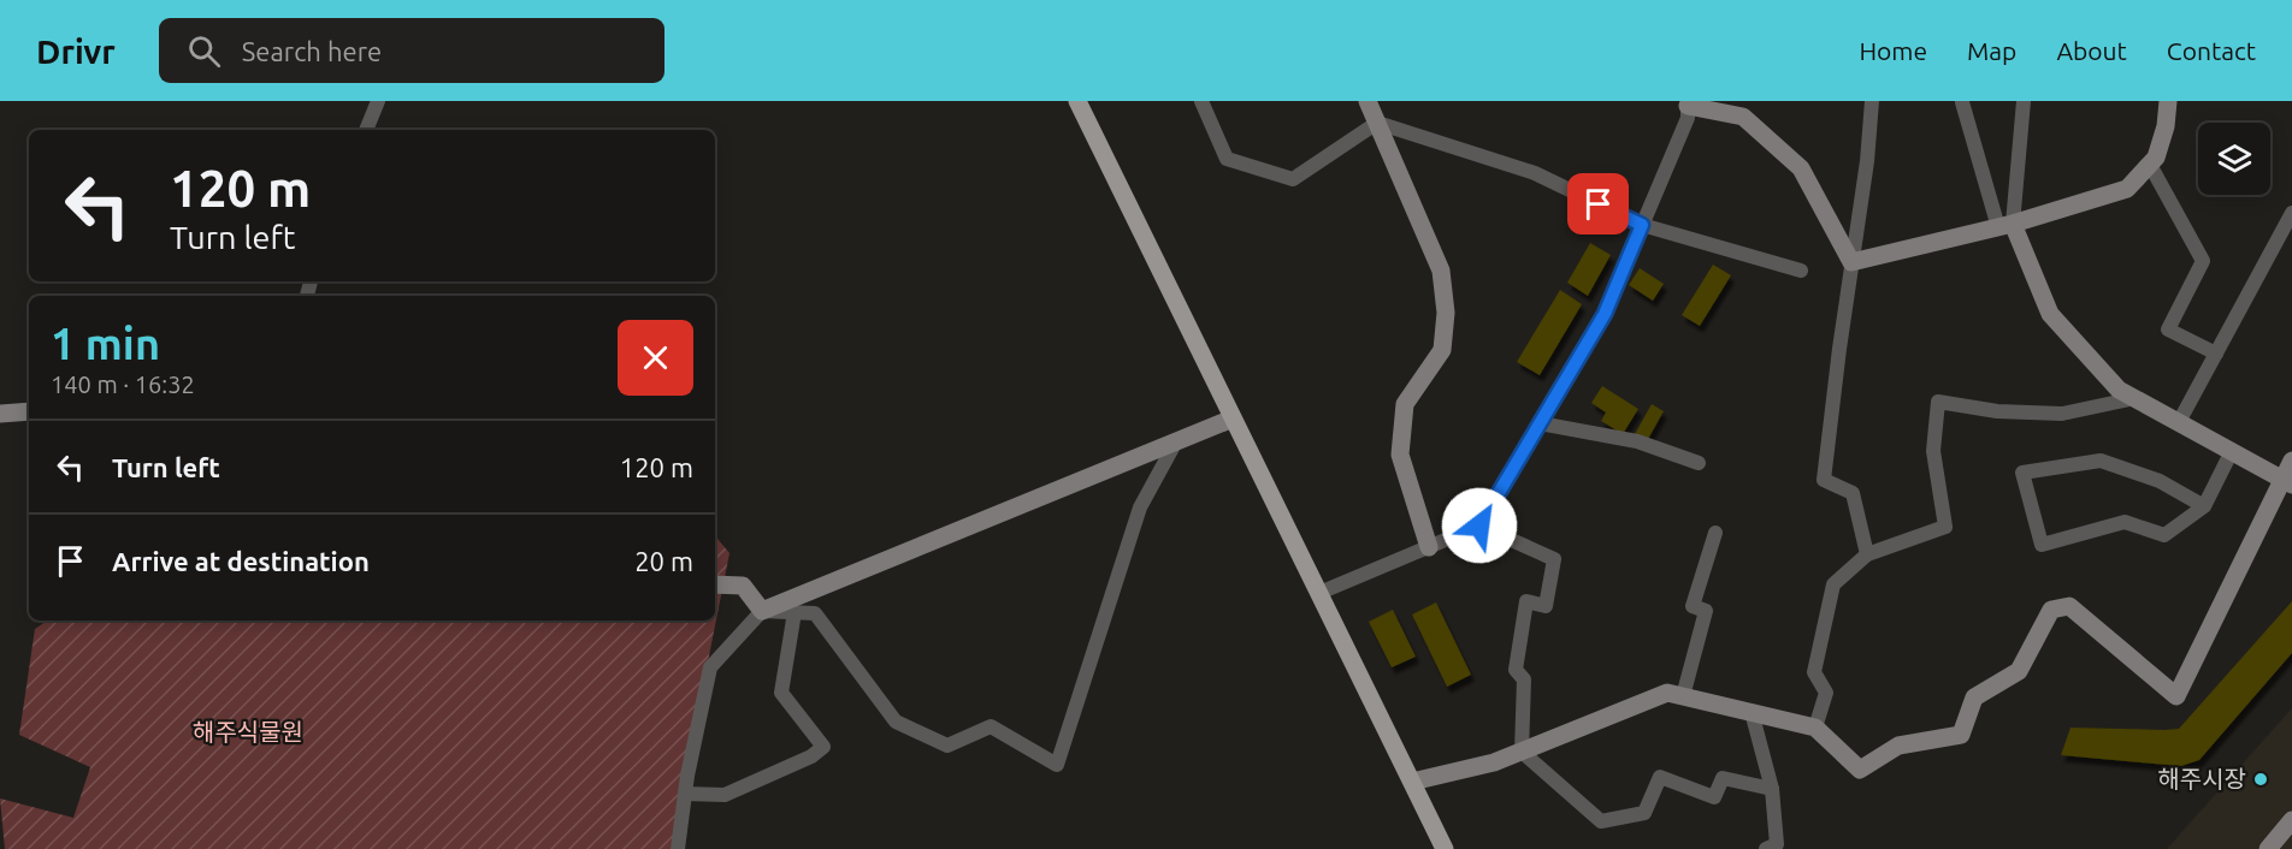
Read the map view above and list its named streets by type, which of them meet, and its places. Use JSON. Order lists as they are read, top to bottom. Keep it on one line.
{"parks":["해주식물원"],"places":["해주시장"],"page":{"header":"Drivr","search":"Search here","nav":["Home","Map","About","Contact"],"turn":["120 m","Turn left"],"heading":["1 min","140 m · 16:32"],"list":[{"name":"Turn left","value":"120 m"},{"name":"Arrive at destination","value":"20 m"}]}}
